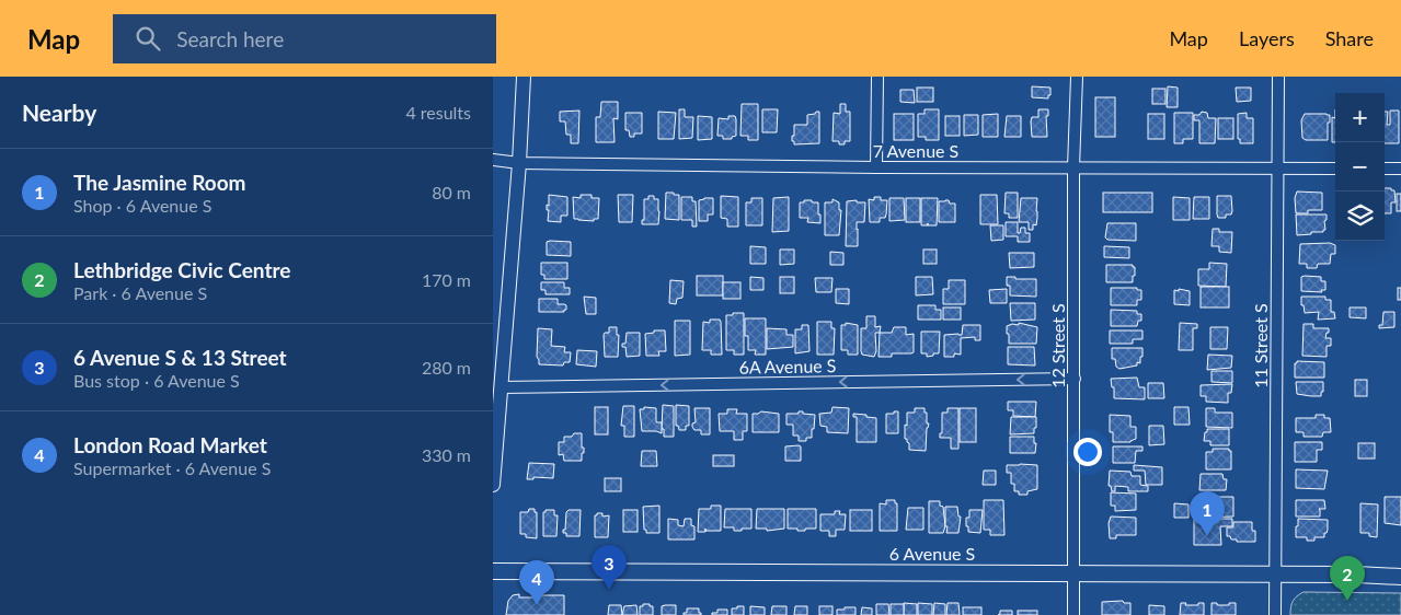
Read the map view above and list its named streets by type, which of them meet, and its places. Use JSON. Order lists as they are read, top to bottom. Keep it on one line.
{"streets":{"main road":["6 Avenue S"],"street":["7 Avenue S","12 Street S","11 Street S","6A Avenue S"]},"crossings":[["7 Avenue S","12 Street S"],["7 Avenue S","11 Street S"],["12 Street S","6A Avenue S"],["12 Street S","6 Avenue S"],["11 Street S","6 Avenue S"]],"one_way":["6A Avenue S"],"page":{"header":"Map","search":"Search here","nav":["Map","Layers","Share"],"heading":["Nearby","4 results"],"map_buttons":["+","−"],"list":[{"mark":"1","name":"The Jasmine Room","note":"Shop · 6 Avenue S","value":"80 m"},{"mark":"2","name":"Lethbridge Civic Centre","note":"Park · 6 Avenue S","value":"170 m"},{"mark":"3","name":"6 Avenue S & 13 Street","note":"Bus stop · 6 Avenue S","value":"280 m"},{"mark":"4","name":"London Road Market","note":"Supermarket · 6 Avenue S","value":"330 m"}],"pins":["1","3","2","4"]}}
